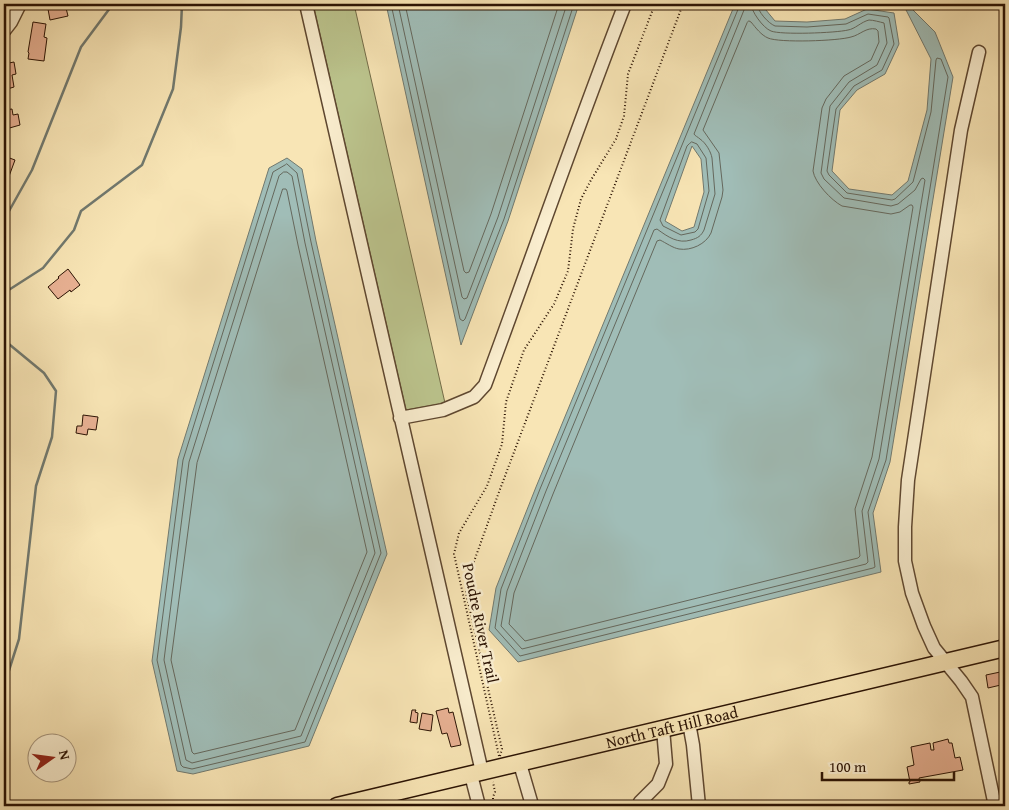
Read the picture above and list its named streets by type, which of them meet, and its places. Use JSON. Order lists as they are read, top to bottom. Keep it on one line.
{"streets":{"main road":["North Taft Hill Road"],"path":["Poudre River Trail"]},"crossings":[["Poudre River Trail","North Taft Hill Road"]],"scale_bar":"100 m","north":"right"}
